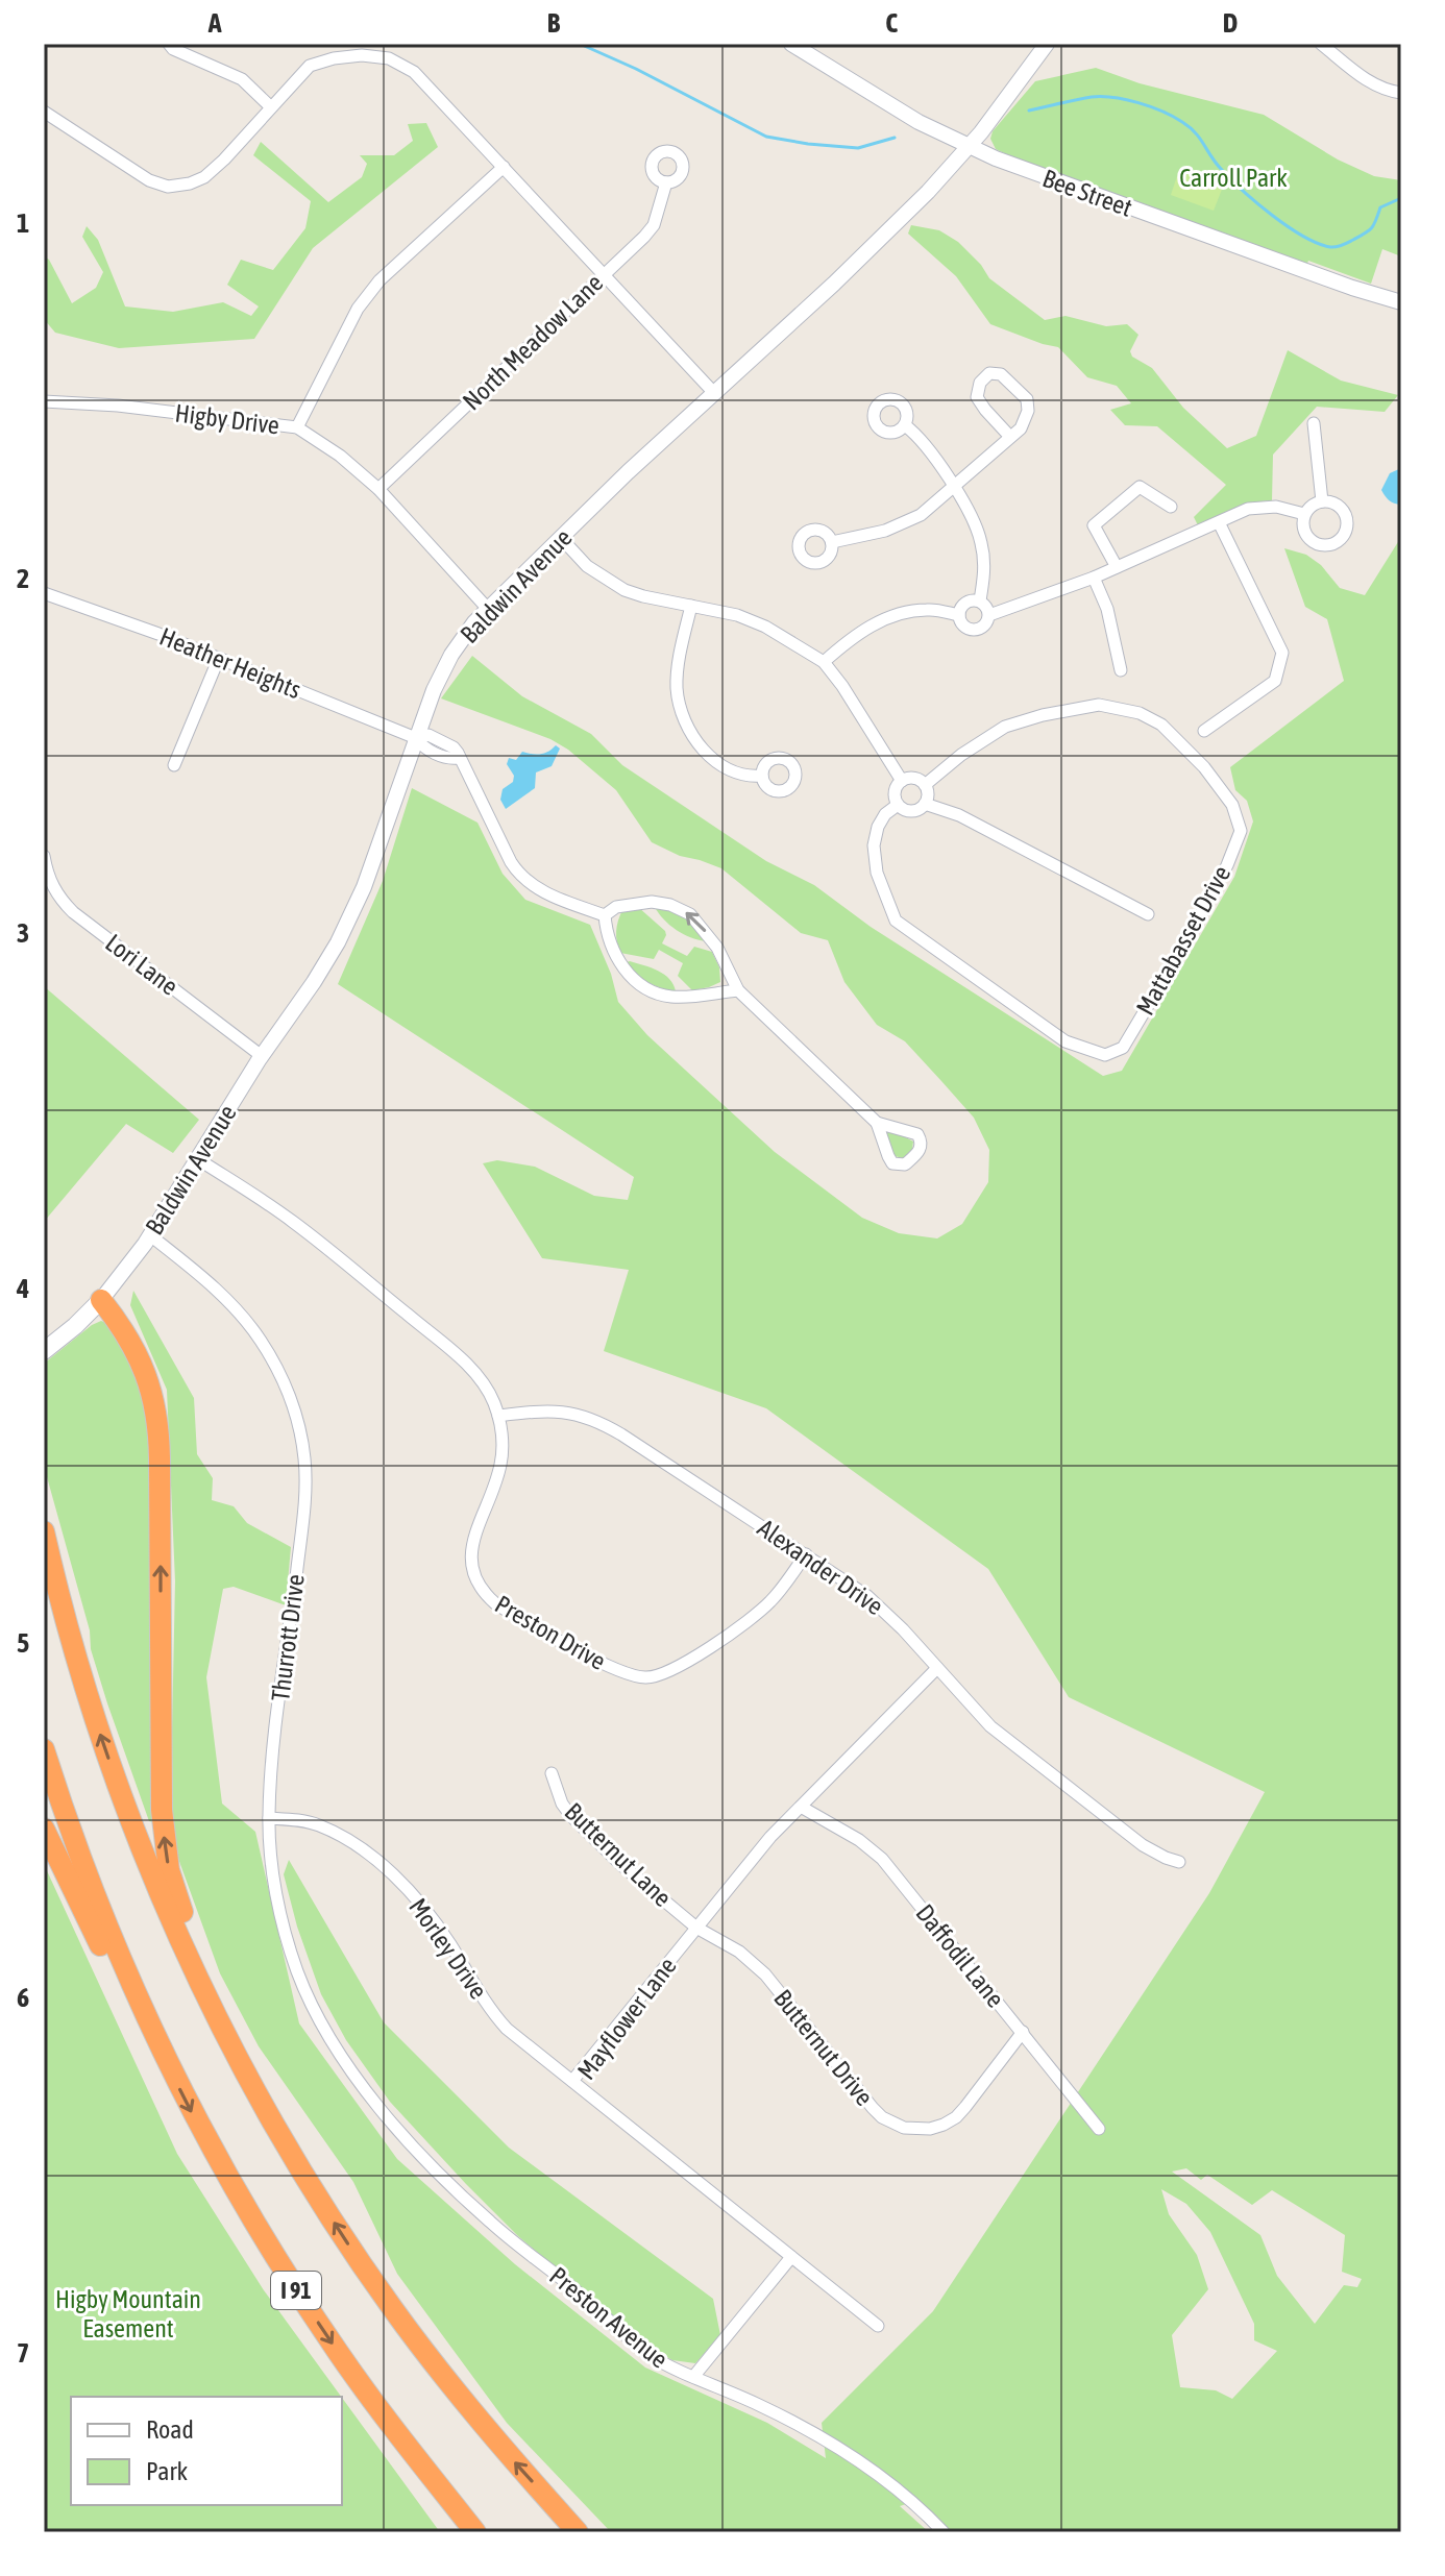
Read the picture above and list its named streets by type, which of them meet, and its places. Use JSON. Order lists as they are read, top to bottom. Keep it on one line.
{"streets":{"highway":["I 91"],"main road":["Baldwin Avenue"],"street":["Bee Street","North Meadow Lane","Higby Drive","Heather Heights","Mattabasset Drive","Lori Lane","Alexander Drive","Preston Drive","Thurrott Drive","Butternut Lane","Morley Drive","Daffodil Lane","Mayflower Lane","Butternut Drive","Preston Avenue"]},"crossings":[["Bee Street","Baldwin Avenue"],["North Meadow Lane","Higby Drive"],["Higby Drive","Baldwin Avenue"],["Baldwin Avenue","Heather Heights"],["Baldwin Avenue","Lori Lane"],["Baldwin Avenue","Preston Drive"],["Baldwin Avenue","Thurrott Drive"],["Alexander Drive","Preston Drive"],["Alexander Drive","Mayflower Lane"],["Thurrott Drive","Morley Drive"],["Thurrott Drive","Preston Avenue"],["Butternut Lane","Mayflower Lane"],["Butternut Lane","Butternut Drive"],["Morley Drive","Mayflower Lane"],["Daffodil Lane","Mayflower Lane"],["Daffodil Lane","Butternut Drive"],["Mayflower Lane","Butternut Drive"]],"parks":["Carroll Park","Higby Mountain Easement"],"legend":["Road","Park"],"grid":{"columns":["A","B","C","D"],"rows":["1","2","3","4","5","6","7"]}}
